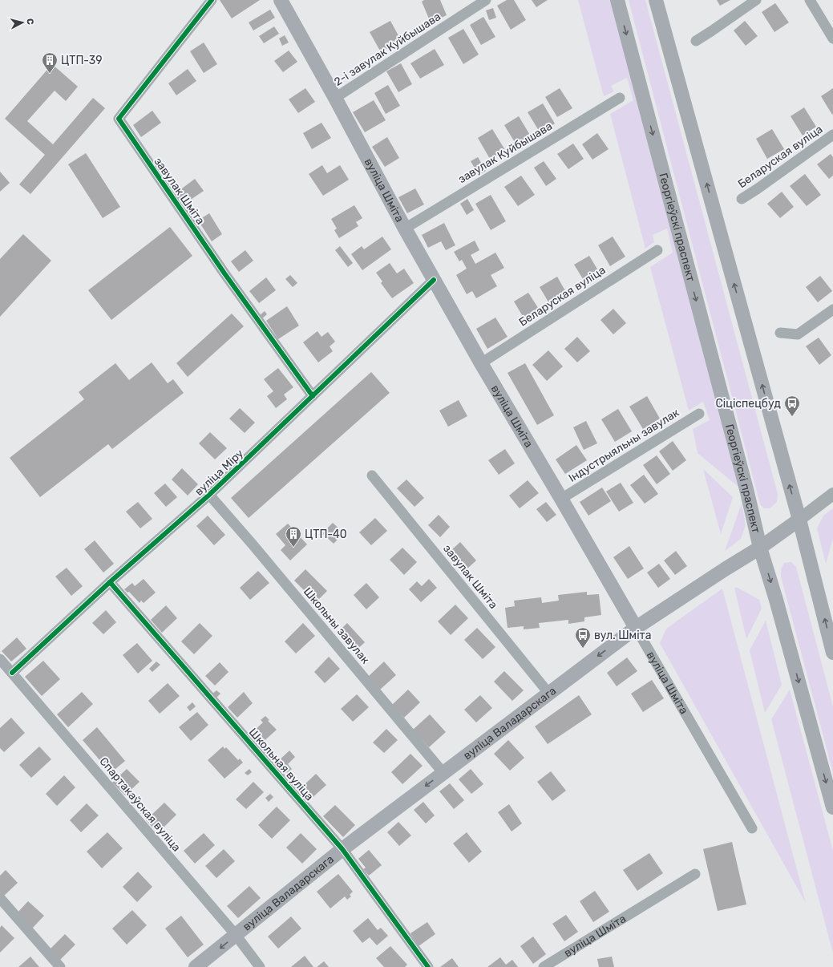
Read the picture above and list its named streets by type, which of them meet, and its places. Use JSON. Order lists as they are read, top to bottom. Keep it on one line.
{"streets":{"main road":["вуліца Шміта","Георгіеўскі праспект","вуліца Валадарскага"],"street":["2-і завулак Куйбышава","завулак Куйбышава","Беларуская вуліца","завулак Шміта","Індустрыяльны завулак","вуліца Міру","Школьны завулак","Школьная вуліца","Спартакаўская вуліца"]},"crossings":[["2-і завулак Куйбышава","вуліца Шміта"],["завулак Куйбышава","вуліца Шміта"],["Беларуская вуліца","вуліца Шміта"],["завулак Шміта","вуліца Міру"],["завулак Шміта","вуліца Валадарскага"],["вуліца Шміта","Індустрыяльны завулак"],["вуліца Шміта","вуліца Міру"],["вуліца Шміта","вуліца Валадарскага"],["Георгіеўскі праспект","вуліца Валадарскага"],["вуліца Міру","Школьны завулак"],["вуліца Міру","Школьная вуліца"],["вуліца Міру","Спартакаўская вуліца"],["Школьны завулак","вуліца Валадарскага"],["вуліца Валадарскага","Школьная вуліца"],["вуліца Валадарскага","Спартакаўская вуліца"]],"one_way":["вуліца Валадарскага"],"places":{"building":["ЦТП-39","ЦТП-40"],"bus stop":["Сіціспецбуд","вул. Шміта"]},"north":"right"}
